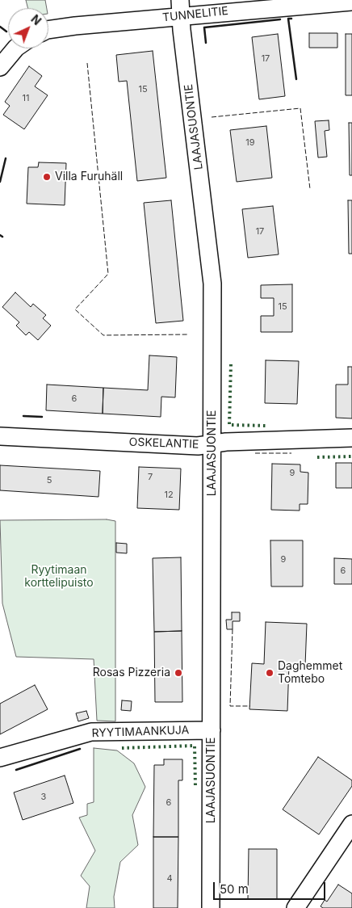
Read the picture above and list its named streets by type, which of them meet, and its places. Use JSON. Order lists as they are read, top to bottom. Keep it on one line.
{"streets":{"street":["TUNNELITIE","LAAJASUONTIE","OSKELANTIE","RYYTIMAANKUJA"]},"crossings":[["TUNNELITIE","LAAJASUONTIE"],["LAAJASUONTIE","OSKELANTIE"],["LAAJASUONTIE","RYYTIMAANKUJA"]],"parks":["Ryytimaan korttelipuisto"],"places":["Villa Furuhäll","Rosas Pizzeria","Daghemmet Tomtebo"],"house_numbers":["17","15","11","19","17","15","6","9","7","5","12","9","6","3","6","4"],"scale_bar":"50 m","north":"top right"}
